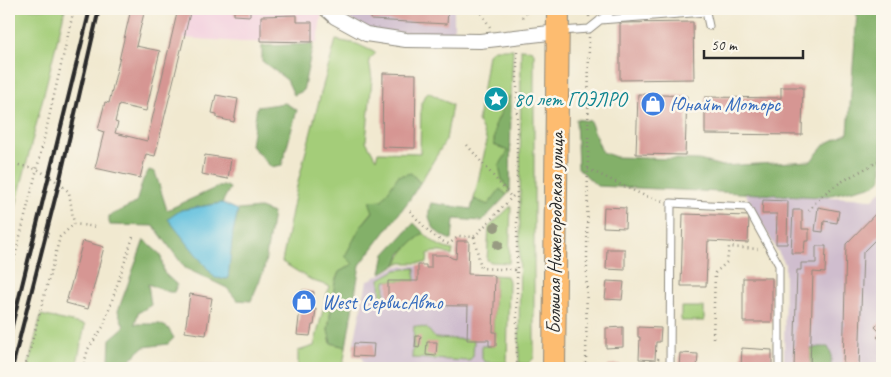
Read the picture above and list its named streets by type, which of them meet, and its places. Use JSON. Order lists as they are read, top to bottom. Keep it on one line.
{"streets":{"main road":["Большая Нижегородская улица"]},"places":{"place":["80 лет ГОЭЛРО"],"shop":["Юнайт Моторс","West СервисАвто"]},"scale_bar":"50 m"}
